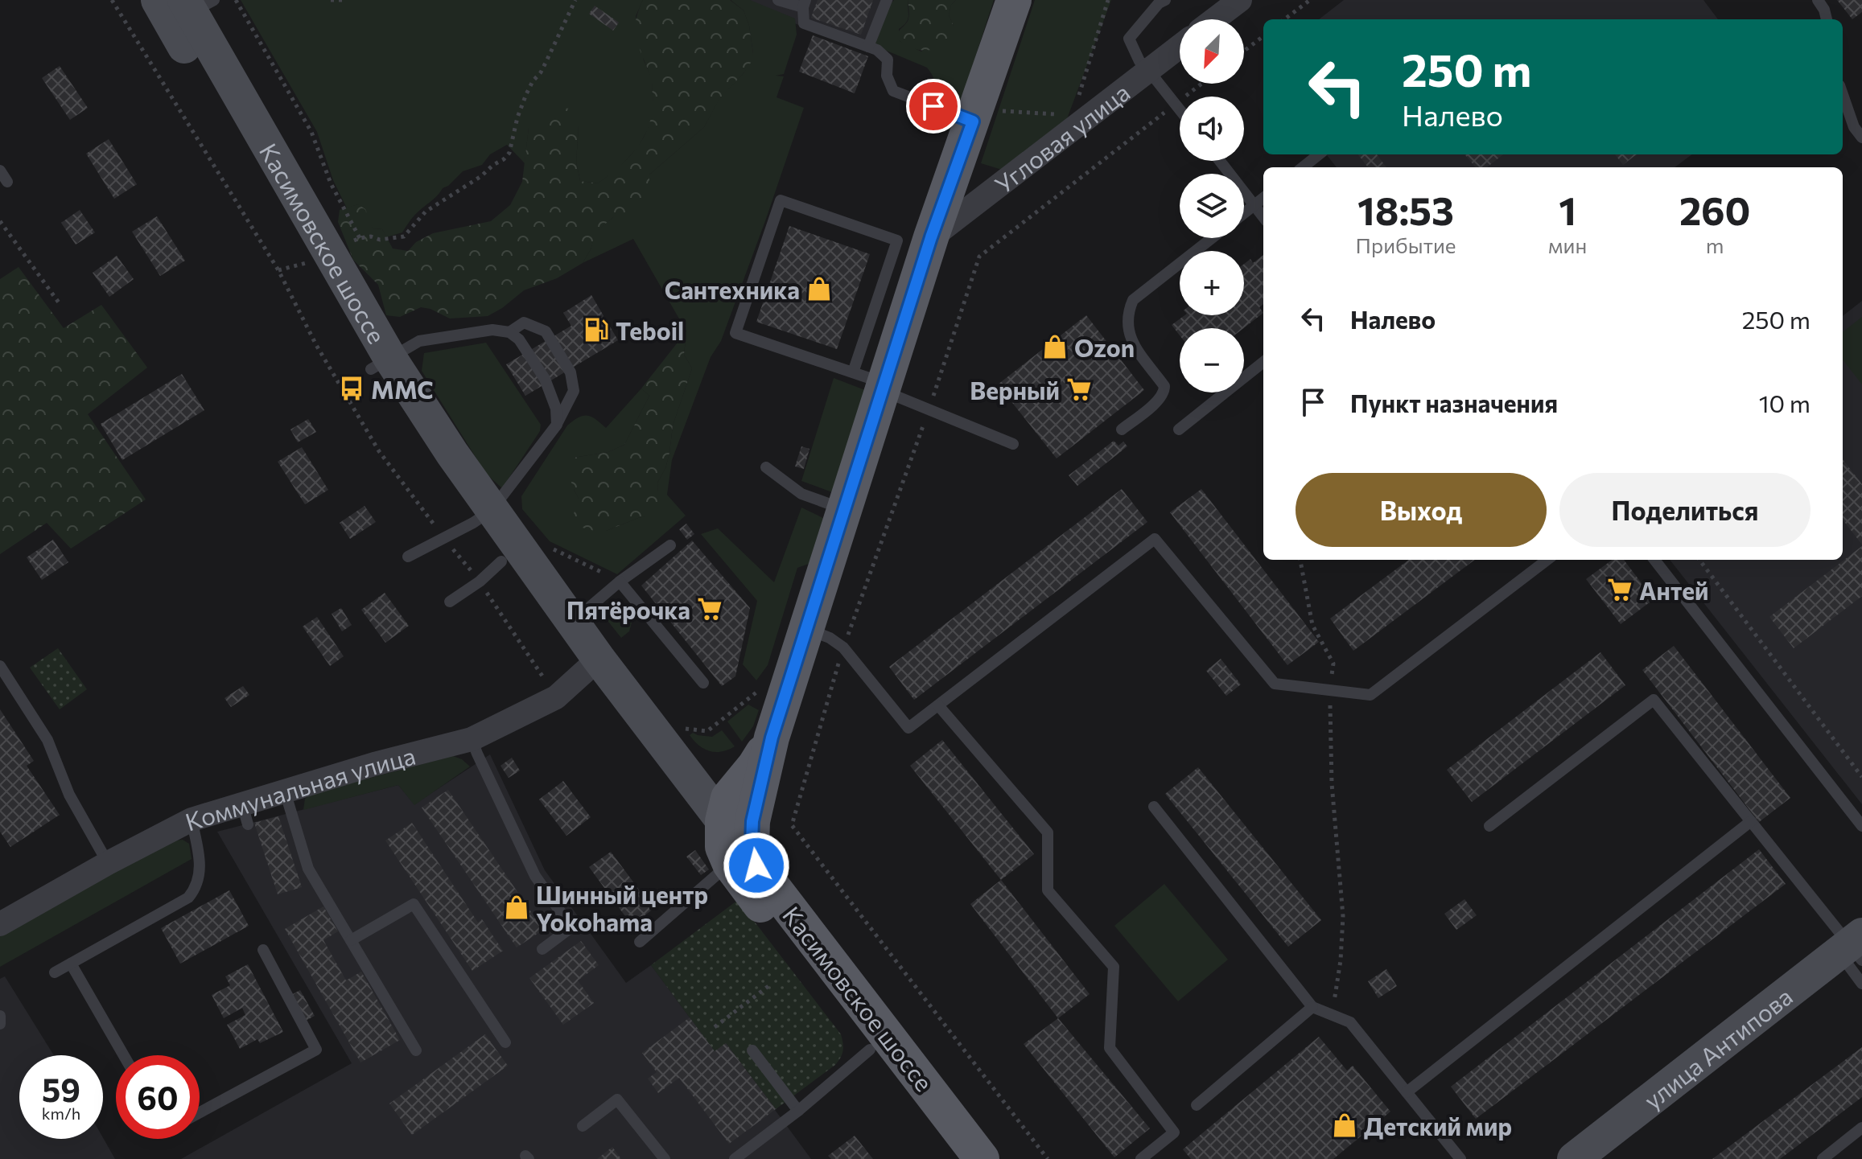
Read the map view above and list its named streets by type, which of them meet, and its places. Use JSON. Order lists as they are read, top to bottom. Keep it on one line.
{"streets":{"main road":["Касимовское шоссе","улица Антипова"],"street":["Угловая улица","Коммунальная улица"]},"crossings":[["Касимовское шоссе","Коммунальная улица"]],"places":{"shop":["Сантехника","Ozon","Шинный центр Yokohama","Детский мир"],"fuel station":["Teboil"],"bus stop":["ММС"],"supermarket":["Верный","Антей","Пятёрочка"]},"north":"bottom left","page":{"map_buttons":["+","−"],"turn":["250 m","Налево"],"eta":["18:53","Прибытие","1","мин","260","m"],"list":[{"name":"Налево","value":"250 m"},{"name":"Пункт назначения","value":"10 m"}],"buttons":["Выход","Поделиться"],"speed":"59 km/h","limit":"60"}}
